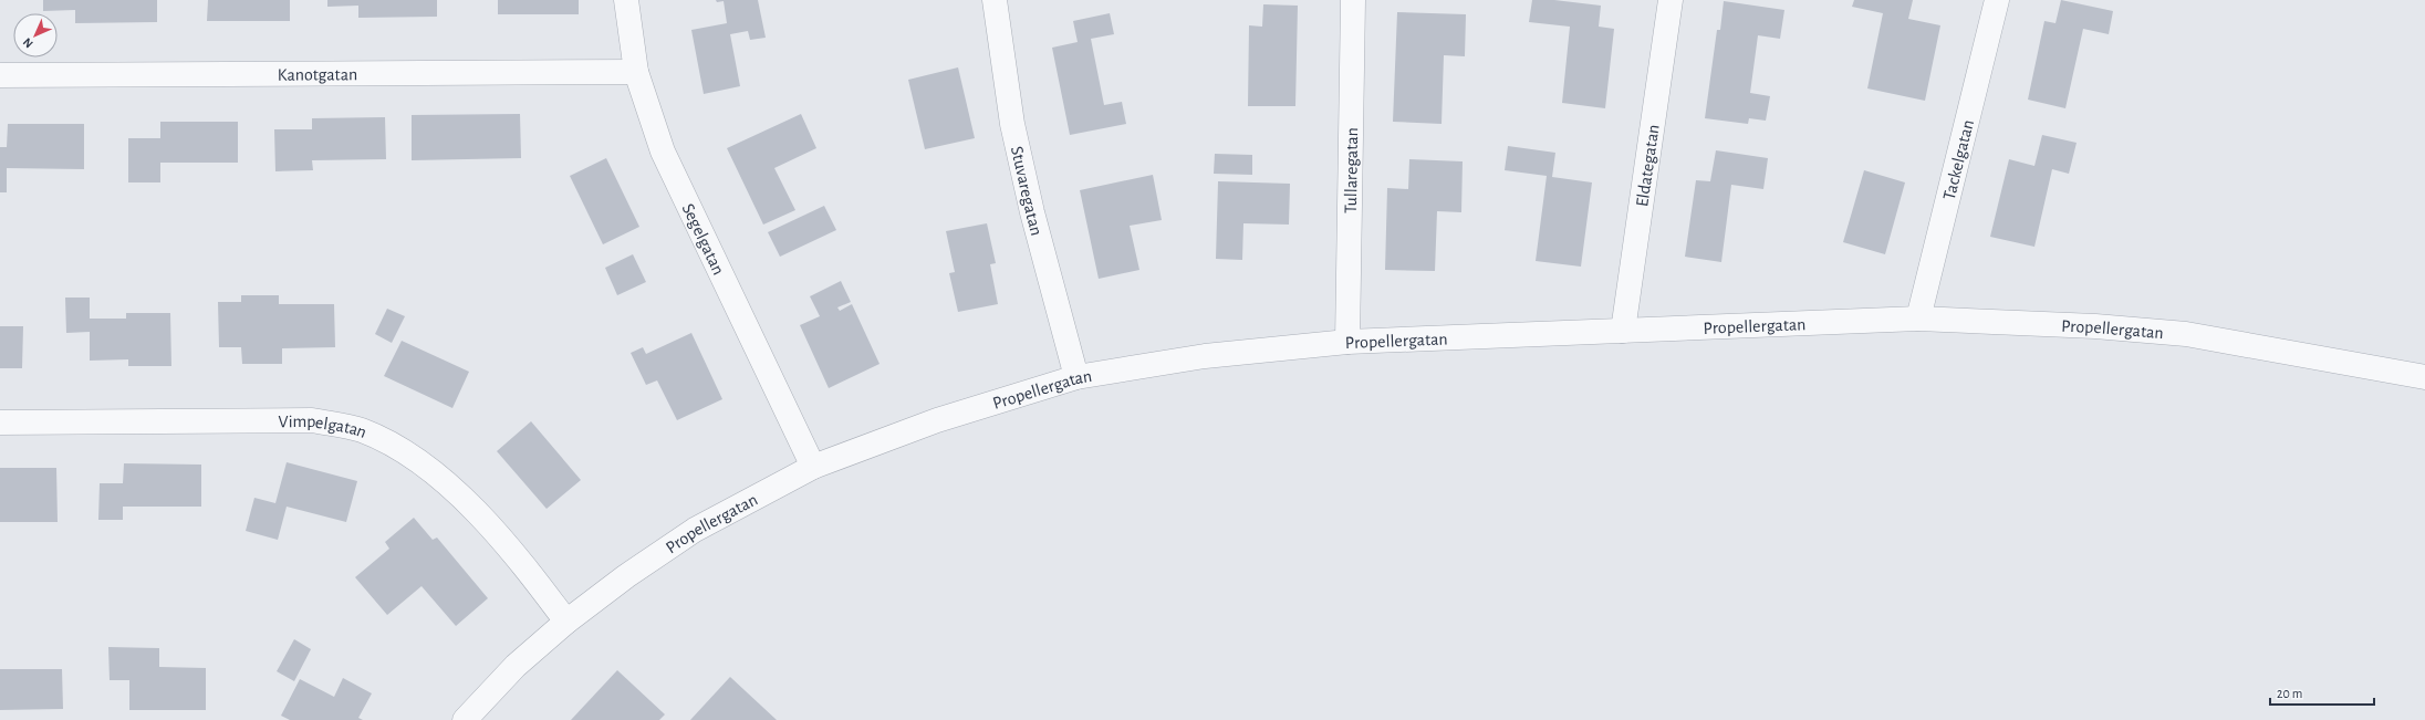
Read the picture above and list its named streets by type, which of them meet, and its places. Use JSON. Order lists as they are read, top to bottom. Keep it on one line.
{"streets":{"street":["Kanotgatan","Tackelgatan","Eldategatan","Tullaregatan","Stuvaregatan","Segelgatan","Propellergatan","Vimpelgatan"]},"crossings":[["Kanotgatan","Segelgatan"],["Tackelgatan","Propellergatan"],["Eldategatan","Propellergatan"],["Tullaregatan","Propellergatan"],["Stuvaregatan","Propellergatan"],["Segelgatan","Propellergatan"],["Propellergatan","Vimpelgatan"]],"scale_bar":"20 m","north":"bottom left"}
